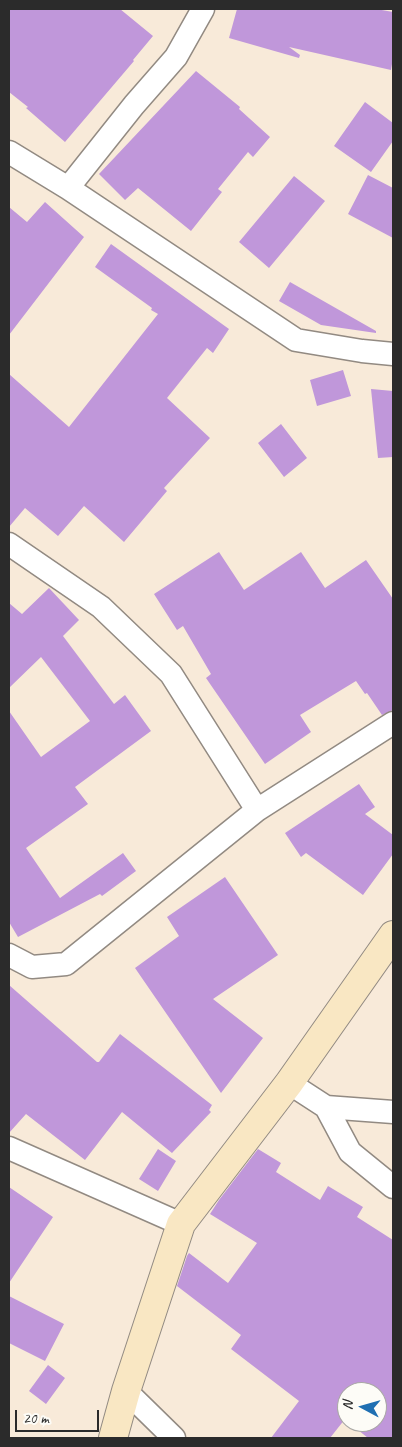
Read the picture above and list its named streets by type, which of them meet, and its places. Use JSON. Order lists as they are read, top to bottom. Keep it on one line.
{"scale_bar":"20 m","north":"left"}
